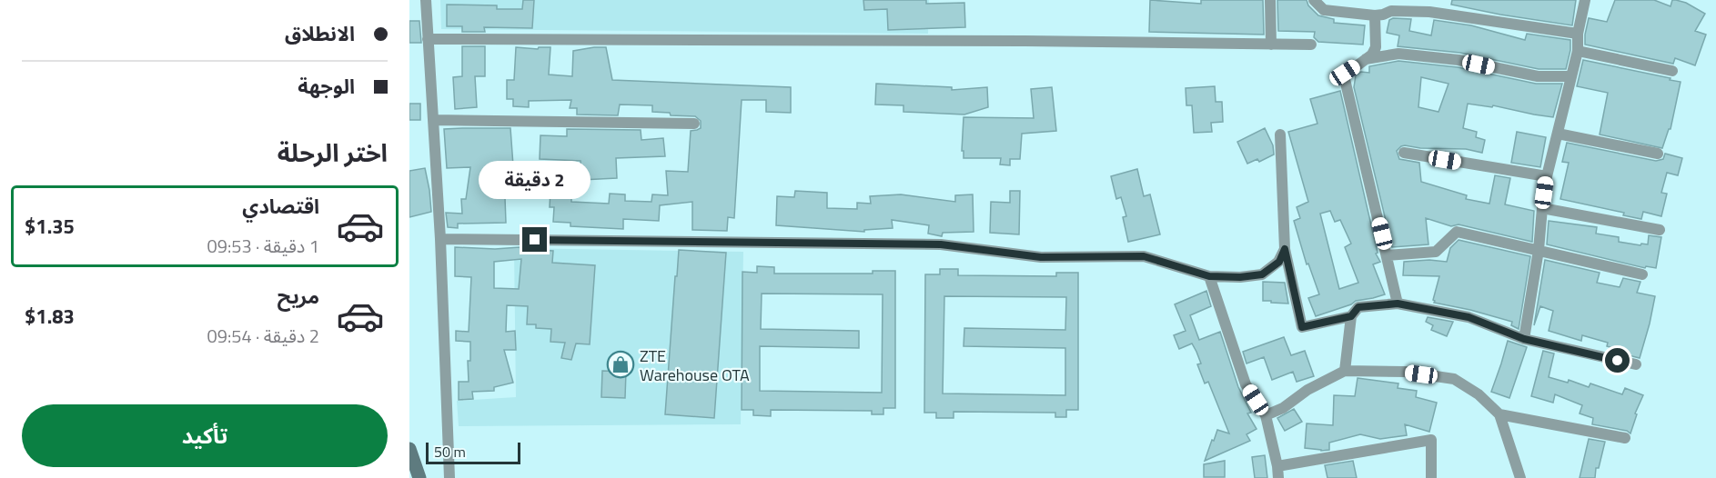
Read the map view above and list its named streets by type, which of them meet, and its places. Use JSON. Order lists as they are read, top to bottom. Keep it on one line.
{"places":{"shop":["ZTE Warehouse OTA"]},"scale_bar":"50 m","page":{"banner":["الانطلاق","الوجهة"],"heading":"اختر الرحلة","bubble":"2 دقيقة","list":[{"name":"اقتصادي","note":"1 دقيقة · 09:53","value":"$1.35"},{"name":"مريح","note":"2 دقيقة · 09:54","value":"$1.83"}],"buttons":"تأكيد","scale":"50 m"}}
